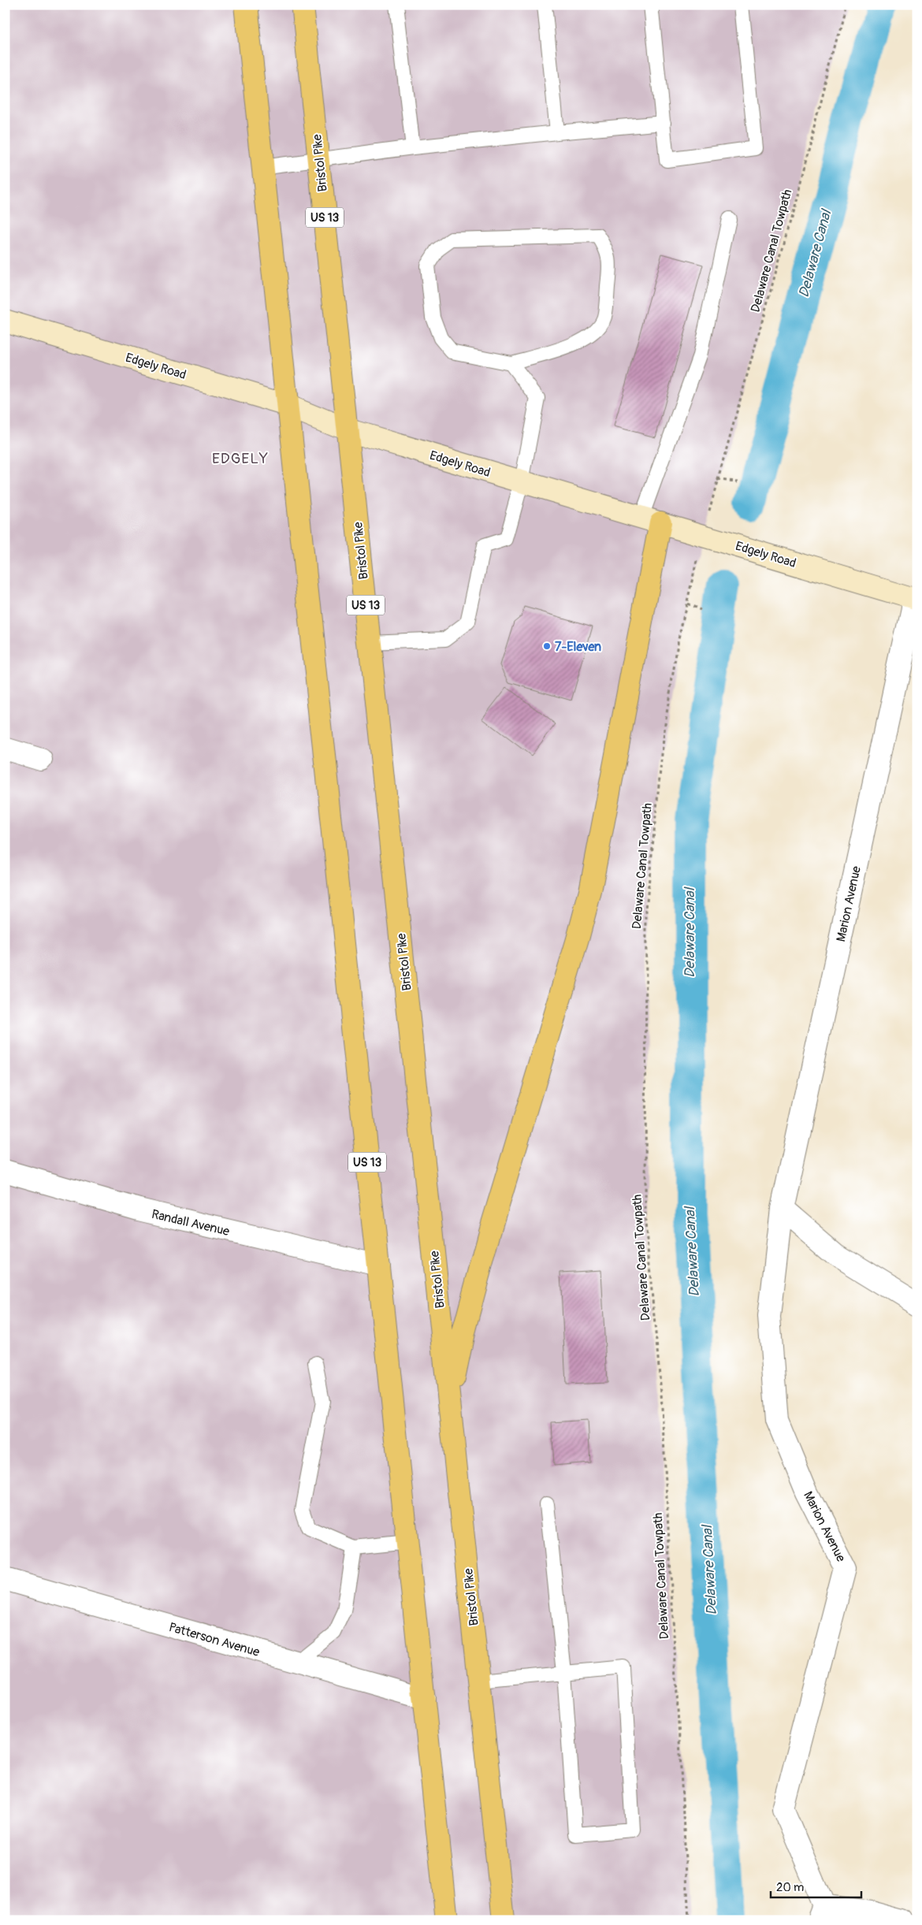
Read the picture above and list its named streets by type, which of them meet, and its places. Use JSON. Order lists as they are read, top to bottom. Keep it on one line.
{"streets":{"highway":["Bristol Pike","US 13"],"main road":["Edgely Road"],"street":["Marion Avenue","Randall Avenue","Patterson Avenue"],"path":["Delaware Canal Towpath"]},"crossings":[["Bristol Pike","Edgely Road"],["US 13","Edgely Road"],["US 13","Randall Avenue"],["US 13","Patterson Avenue"],["Edgely Road","Marion Avenue"]],"districts":["EDGELY"],"water":["Delaware Canal"],"places":["7-Eleven"],"scale_bar":"20 m"}
